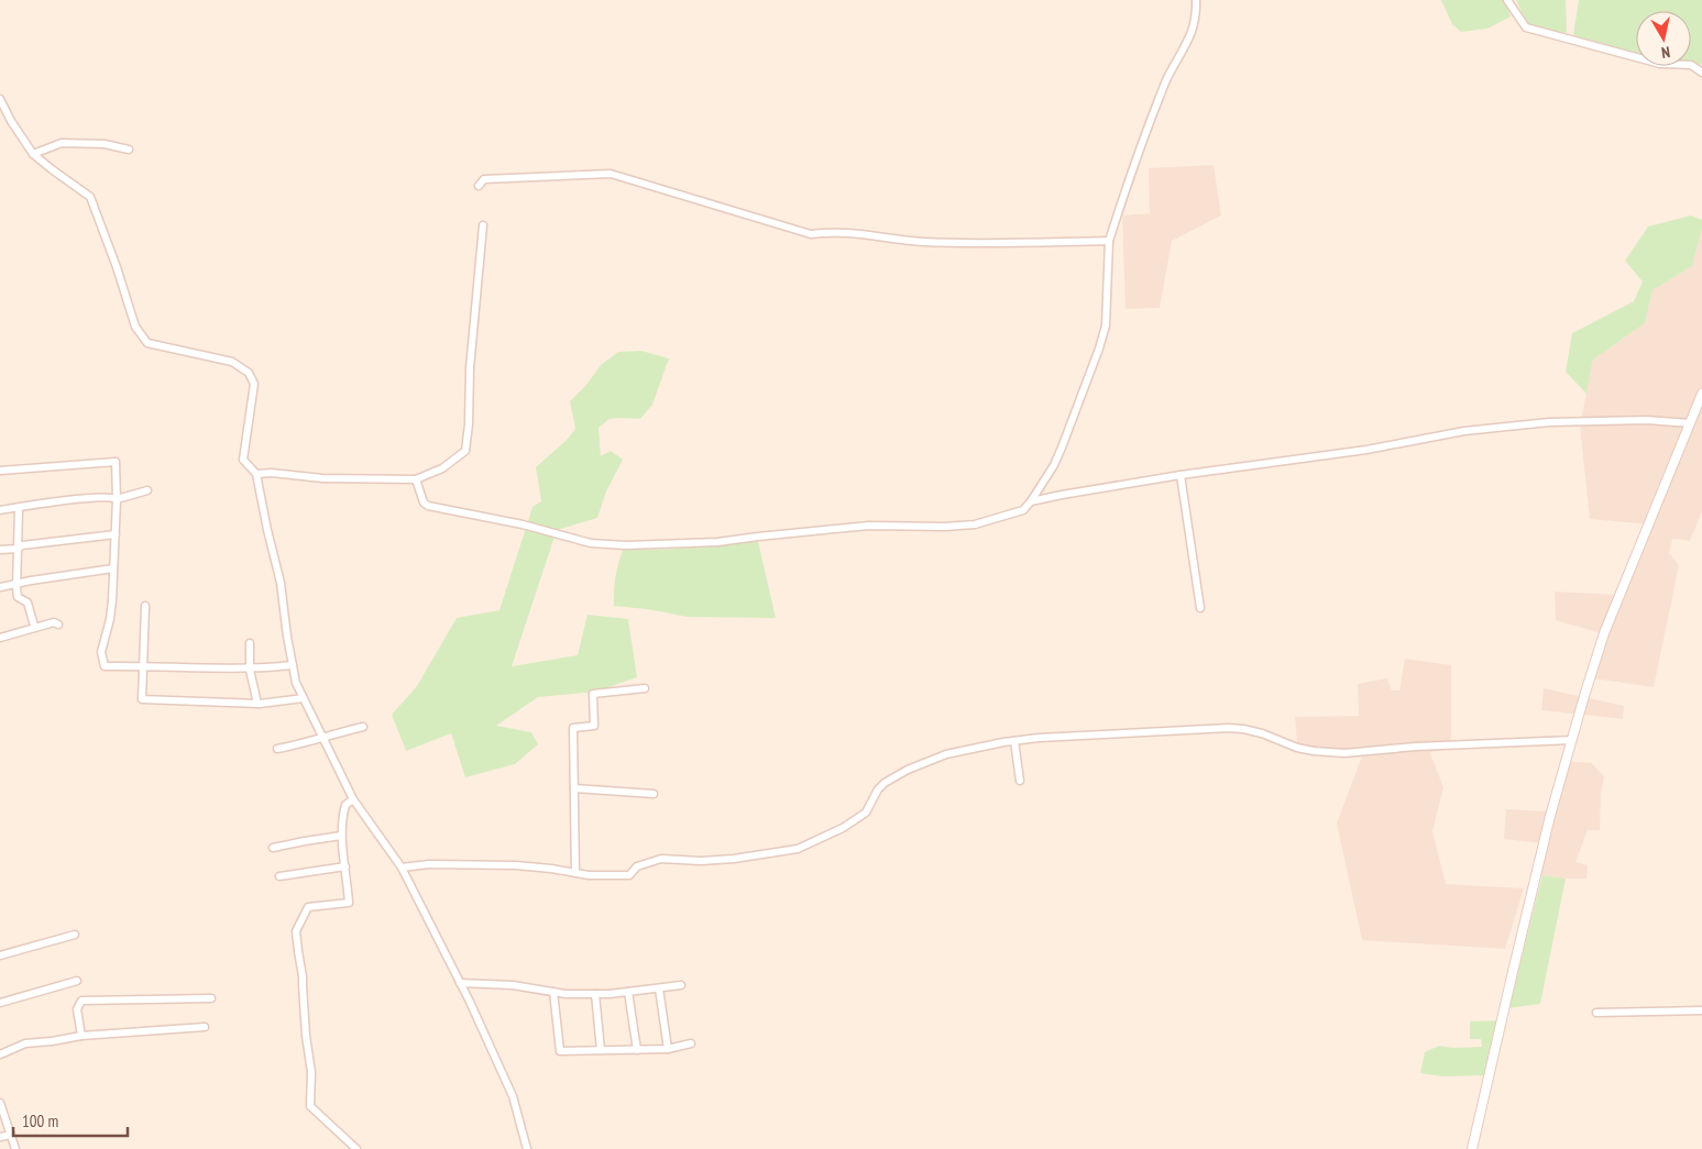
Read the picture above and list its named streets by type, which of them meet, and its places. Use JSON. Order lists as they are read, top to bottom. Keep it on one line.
{"scale_bar":"100 m","north":"bottom"}
